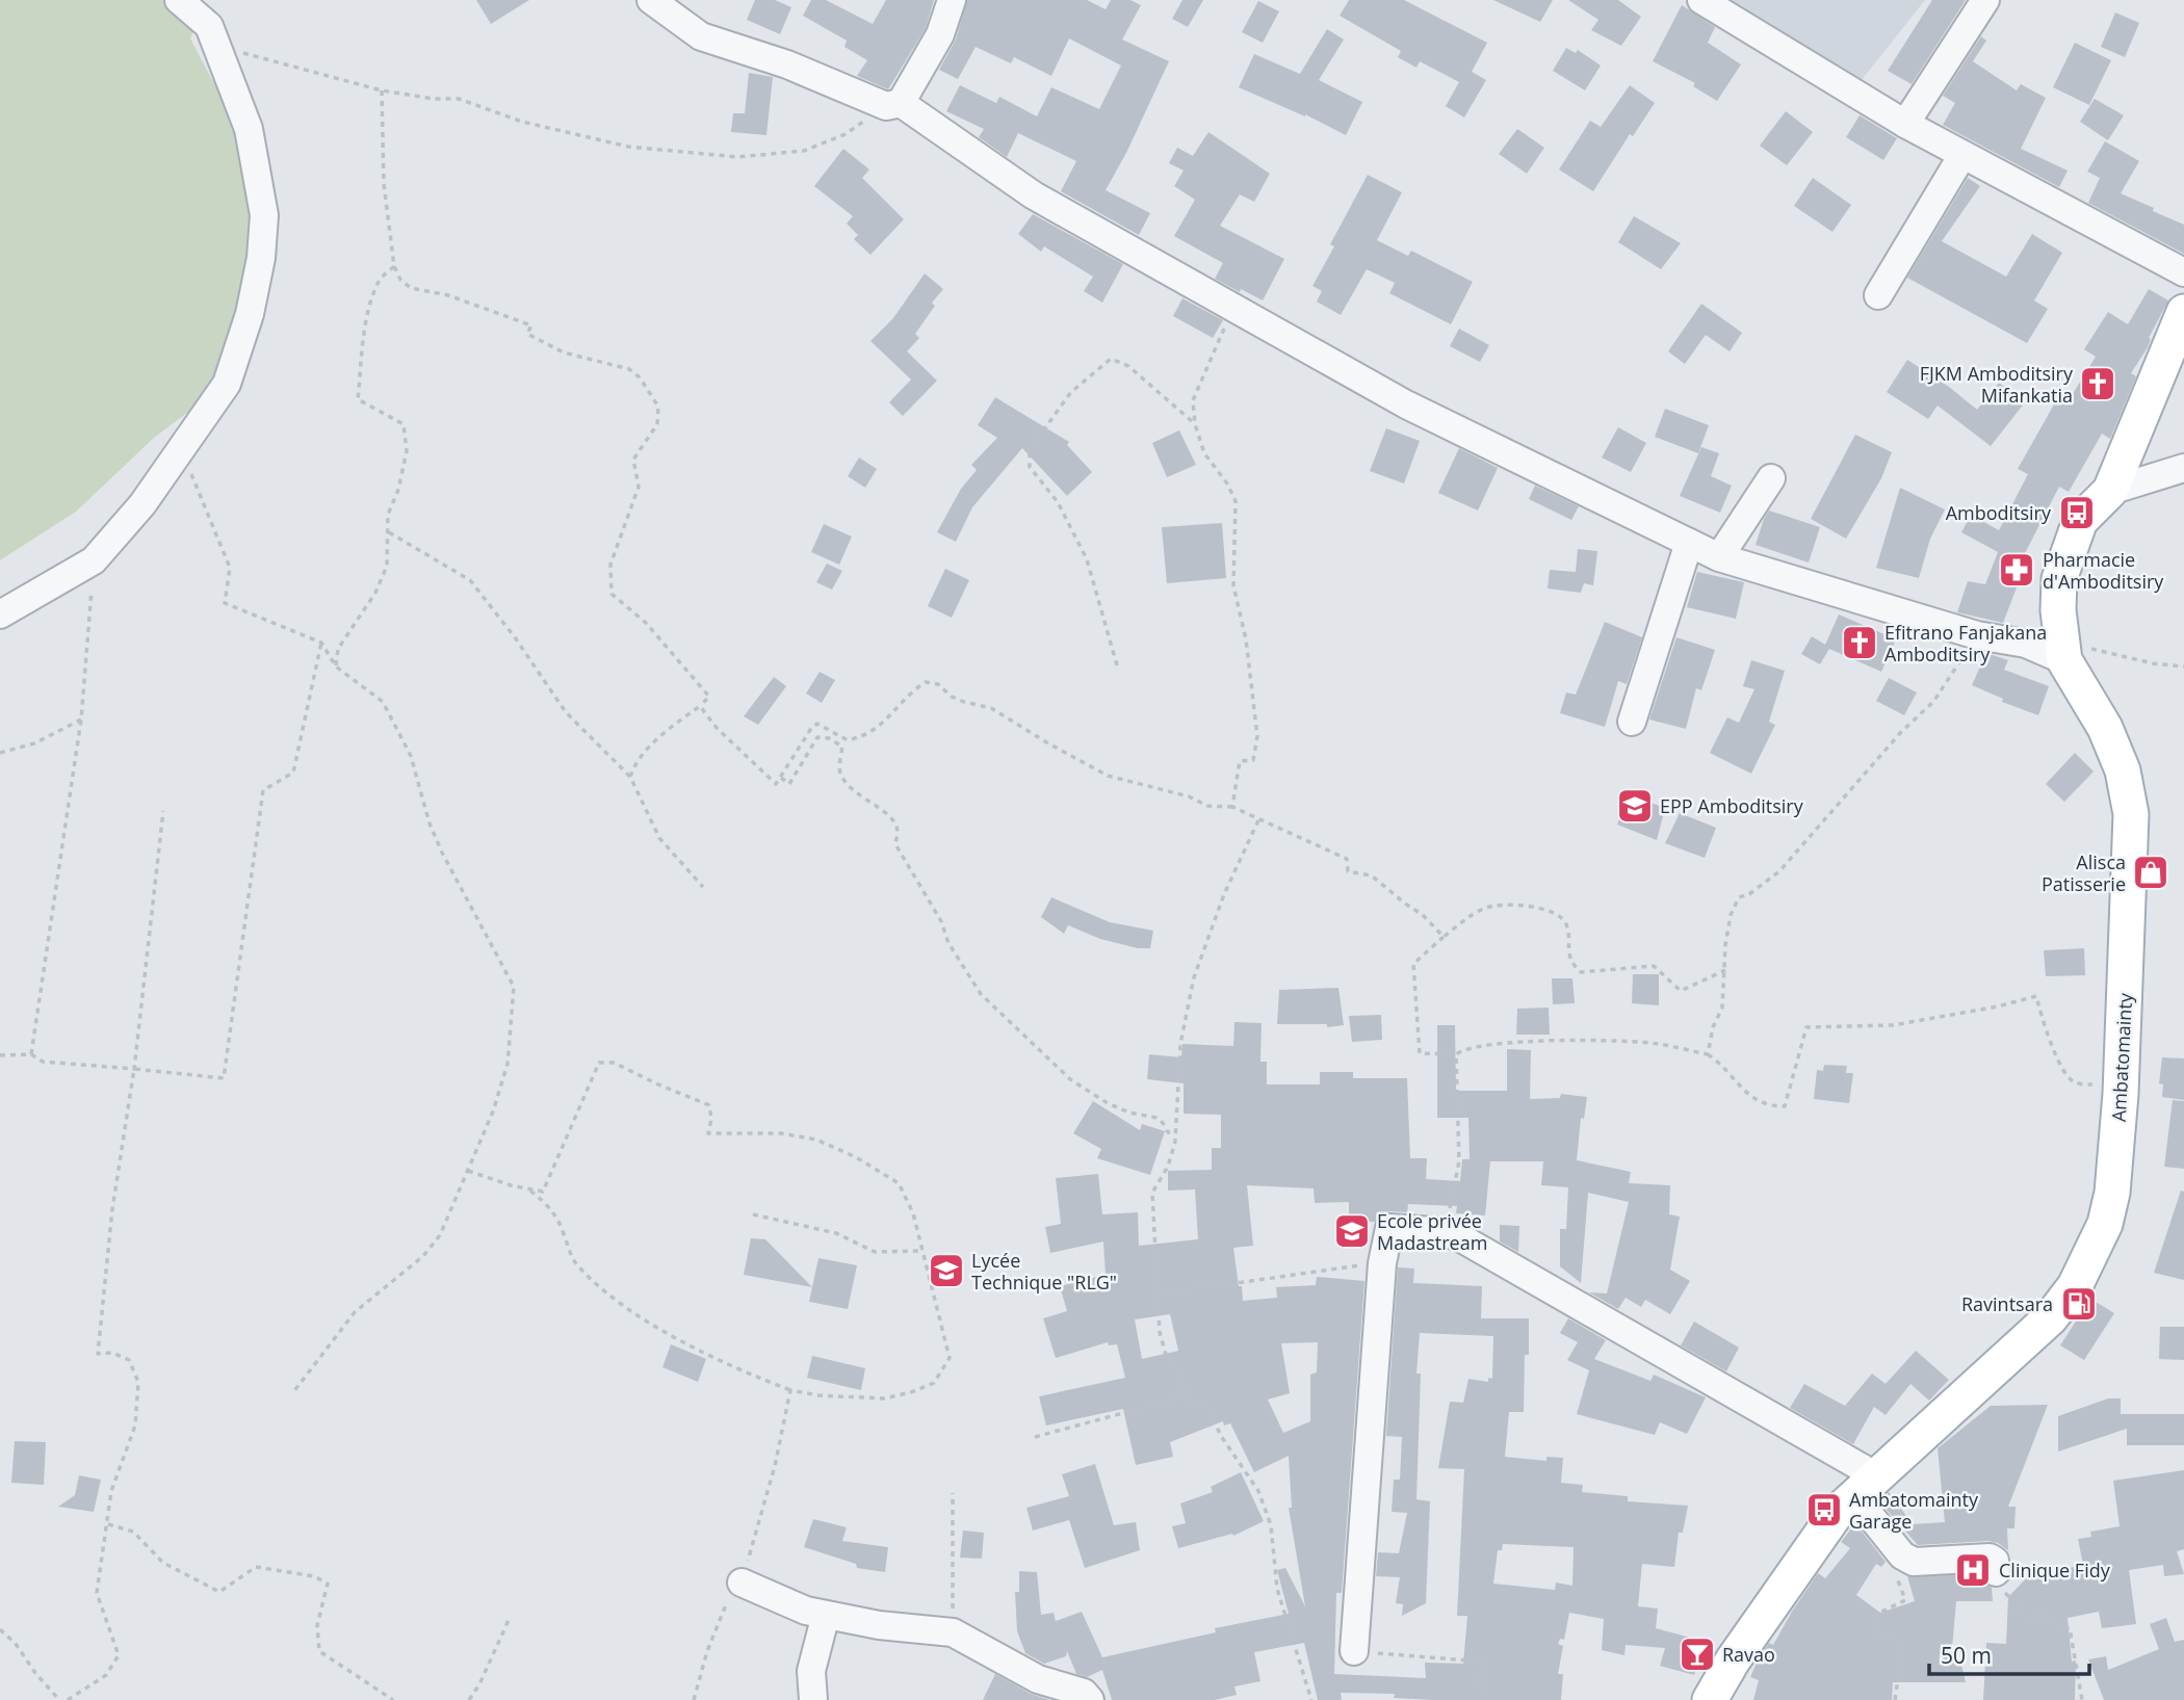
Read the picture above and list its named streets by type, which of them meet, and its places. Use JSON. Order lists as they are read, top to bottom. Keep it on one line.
{"streets":{"main road":["Ambatomainty"]},"places":{"church":["FJKM Amboditsiry Mifankatia","Efitrano Fanjakana Amboditsiry"],"bus stop":["Amboditsiry","Ambatomainty Garage"],"pharmacy":["Pharmacie d'Amboditsiry"],"school or university":["EPP Amboditsiry","Ecole privée Madastream","Lycée Technique \"RLG\""],"shop":["Alisca Patisserie"],"fuel station":["Ravintsara"],"hospital":["Clinique Fidy"],"bar":["Ravao"]},"scale_bar":"50 m"}
